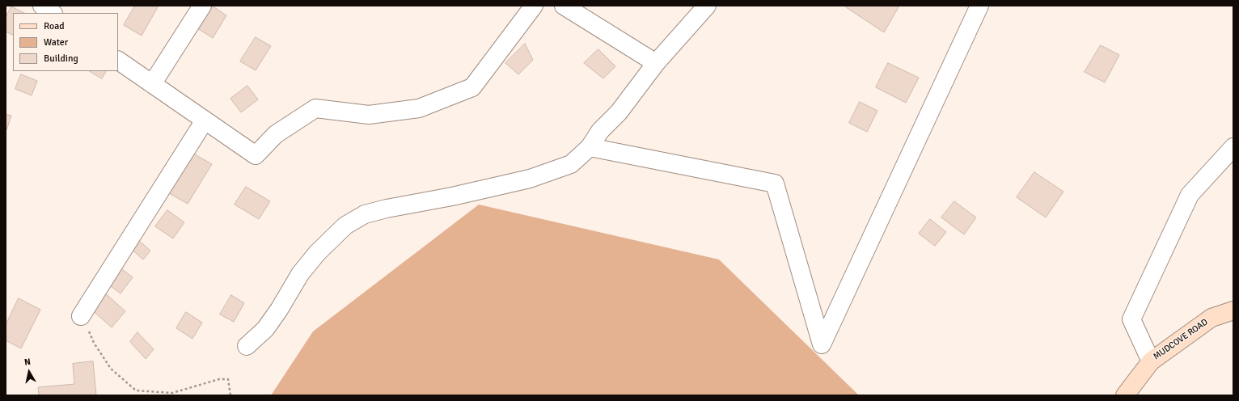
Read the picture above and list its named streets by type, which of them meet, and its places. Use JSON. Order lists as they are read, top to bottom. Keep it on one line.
{"streets":{"street":["MUDCOVE ROAD"]},"legend":["Road","Water","Building"],"north":"top"}
